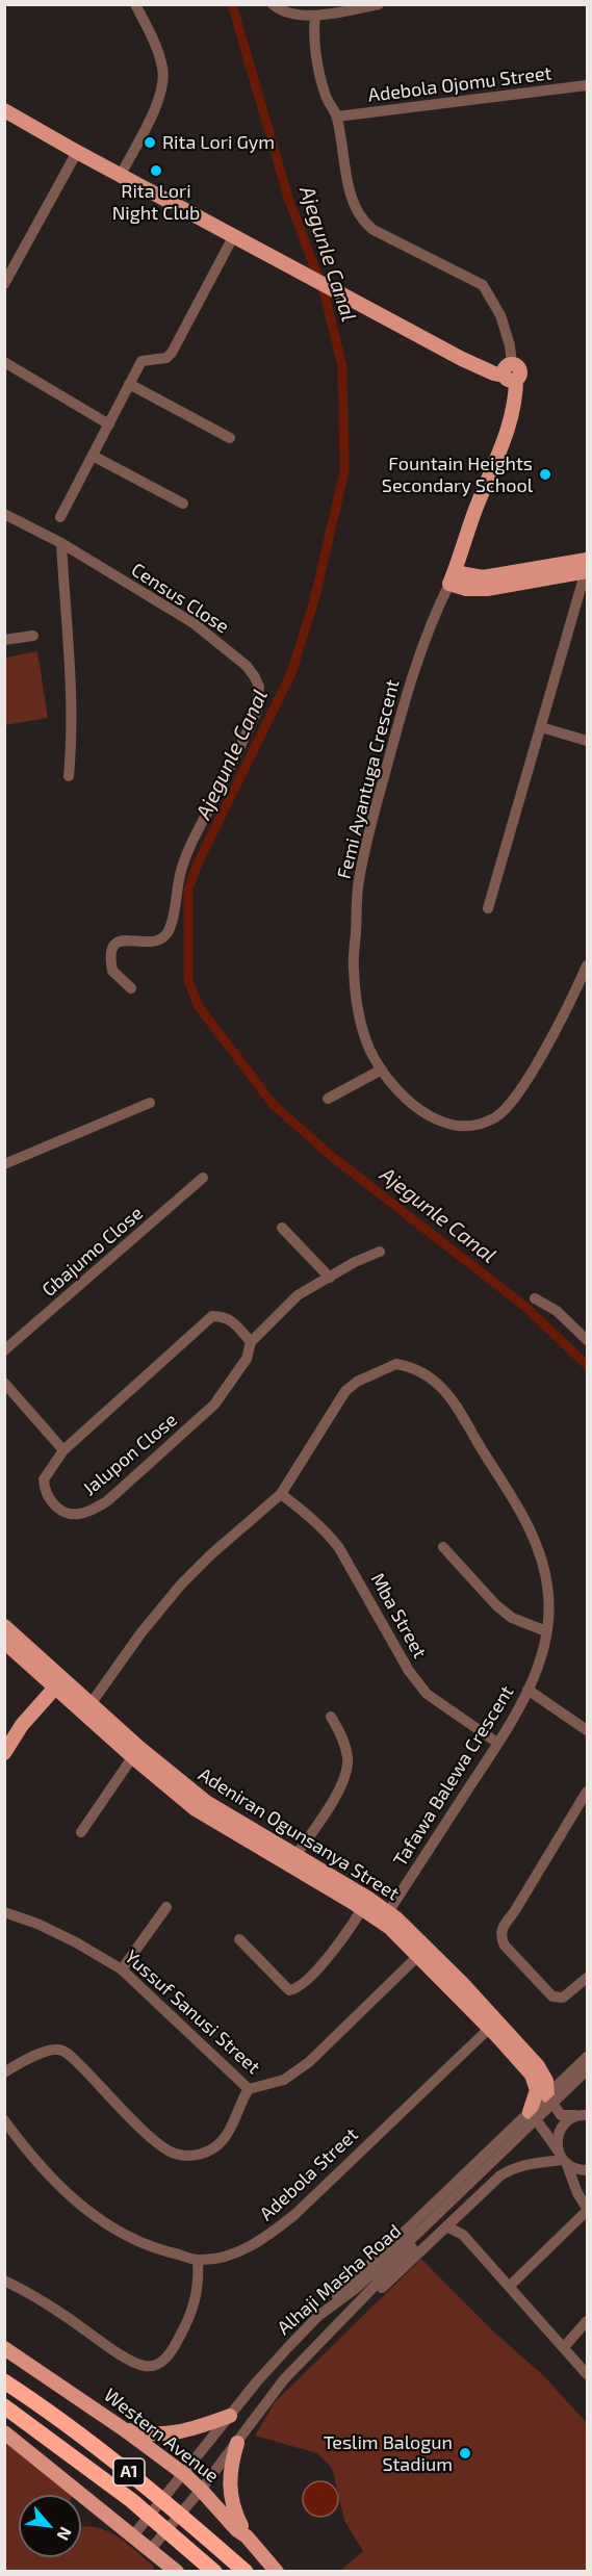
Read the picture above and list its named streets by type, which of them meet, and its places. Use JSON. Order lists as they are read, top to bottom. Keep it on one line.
{"streets":{"highway":["A1"],"main road":["Adeniran Ogunsanya Street","Western Avenue"],"street":["Adebola Ojomu Street","Census Close","Femi Ayantuga Crescent","Gbajumo Close","Jalupon Close","Mba Street","Tafawa Balewa Crescent","Yussuf Sanusi Street","Adebola Street","Alhaji Masha Road"]},"crossings":[["Mba Street","Tafawa Balewa Crescent"],["Tafawa Balewa Crescent","Adeniran Ogunsanya Street"],["Adeniran Ogunsanya Street","Yussuf Sanusi Street"],["Adeniran Ogunsanya Street","Adebola Street"],["Alhaji Masha Road","Western Avenue"]],"water":["Ajegunle Canal"],"places":["Rita Lori Gym","Rita Lori Night Club","Fountain Heights Secondary School","Teslim Balogun Stadium"],"north":"bottom right"}
